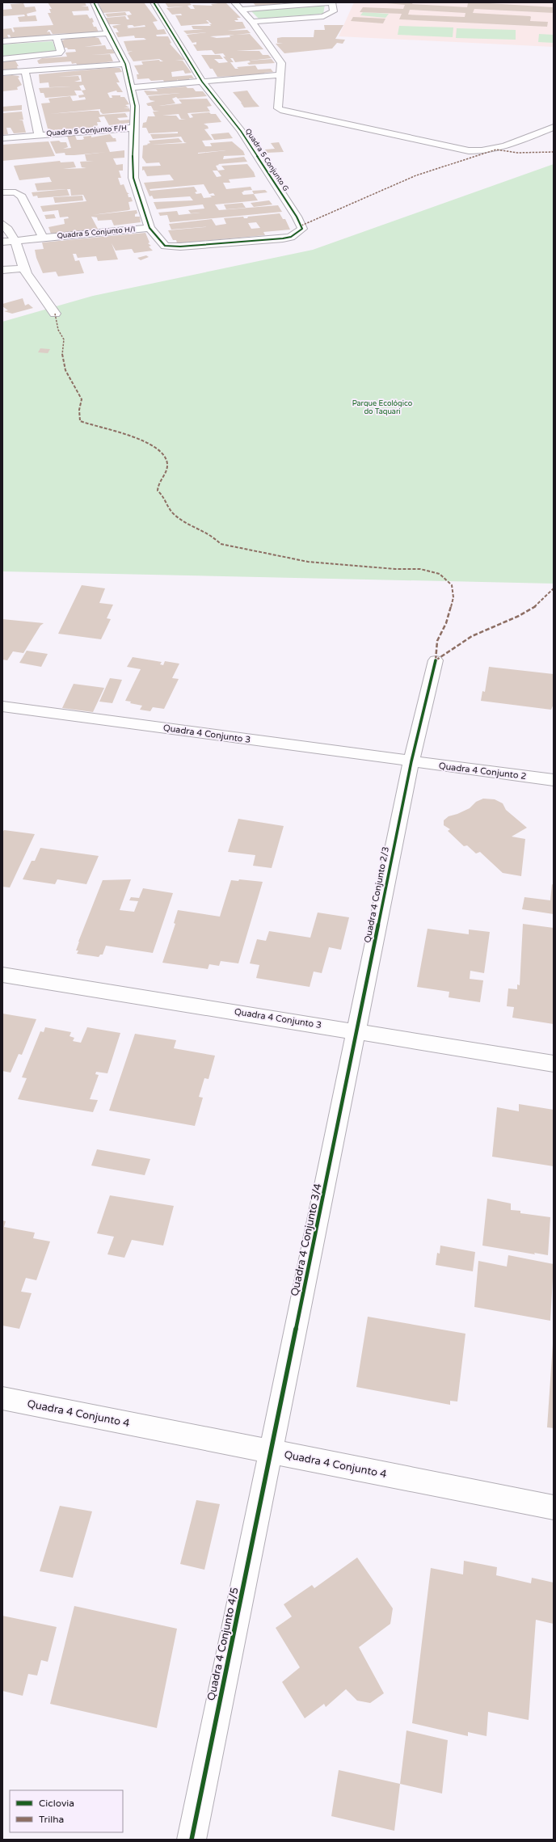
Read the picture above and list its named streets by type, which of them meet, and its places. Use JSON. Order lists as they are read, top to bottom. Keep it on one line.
{"streets":{"street":["Quadra 5 Conjunto F/H","Quadra 5 Conjunto G","Quadra 5 Conjunto H/I","Quadra 4 Conjunto 3","Quadra 4 Conjunto 2","Quadra 4 Conjunto 2/3","Quadra 4 Conjunto 3/4","Quadra 4 Conjunto 4","Quadra 4 Conjunto 4/5"]},"crossings":[["Quadra 5 Conjunto G","Quadra 5 Conjunto H/I"],["Quadra 4 Conjunto 3","Quadra 4 Conjunto 2"],["Quadra 4 Conjunto 3","Quadra 4 Conjunto 2/3"],["Quadra 4 Conjunto 3","Quadra 4 Conjunto 3/4"],["Quadra 4 Conjunto 2","Quadra 4 Conjunto 2/3"],["Quadra 4 Conjunto 2/3","Quadra 4 Conjunto 3/4"],["Quadra 4 Conjunto 3/4","Quadra 4 Conjunto 4"],["Quadra 4 Conjunto 3/4","Quadra 4 Conjunto 4/5"],["Quadra 4 Conjunto 4","Quadra 4 Conjunto 4/5"]],"parks":["Parque Ecológico do Taquari"],"legend":["Ciclovia","Trilha"]}
